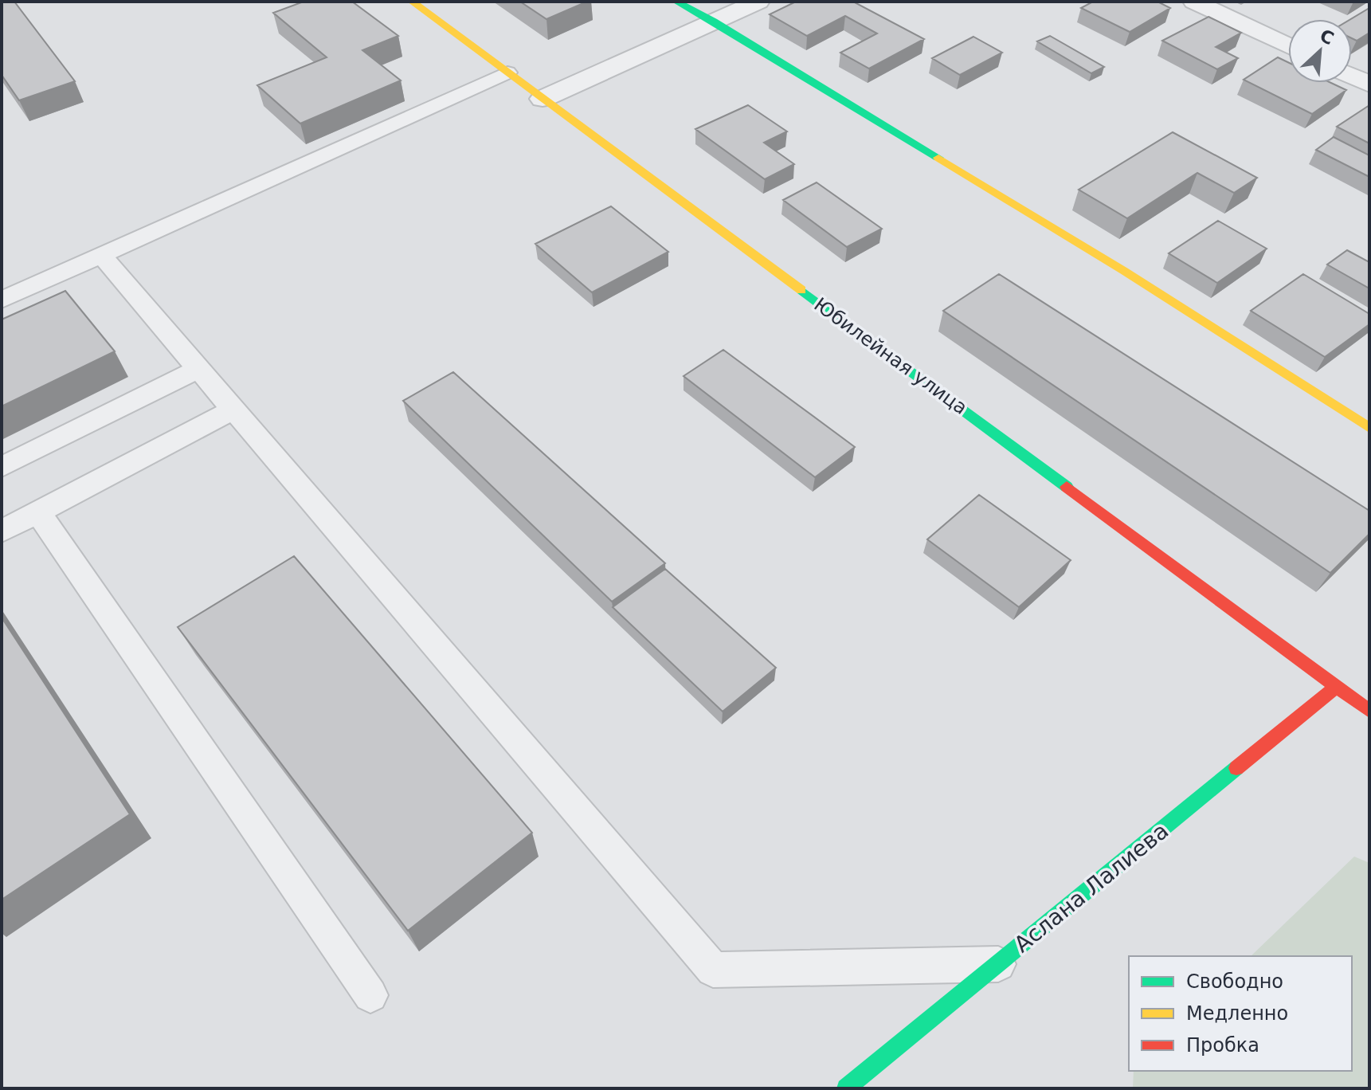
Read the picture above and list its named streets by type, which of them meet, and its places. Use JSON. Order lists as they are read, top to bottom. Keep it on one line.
{"streets":{"street":["Юбилейная улица","Аслана Лалиева"]},"crossings":[["Юбилейная улица","Аслана Лалиева"]],"legend":["Свободно","Медленно","Пробка"],"north":"top right"}
